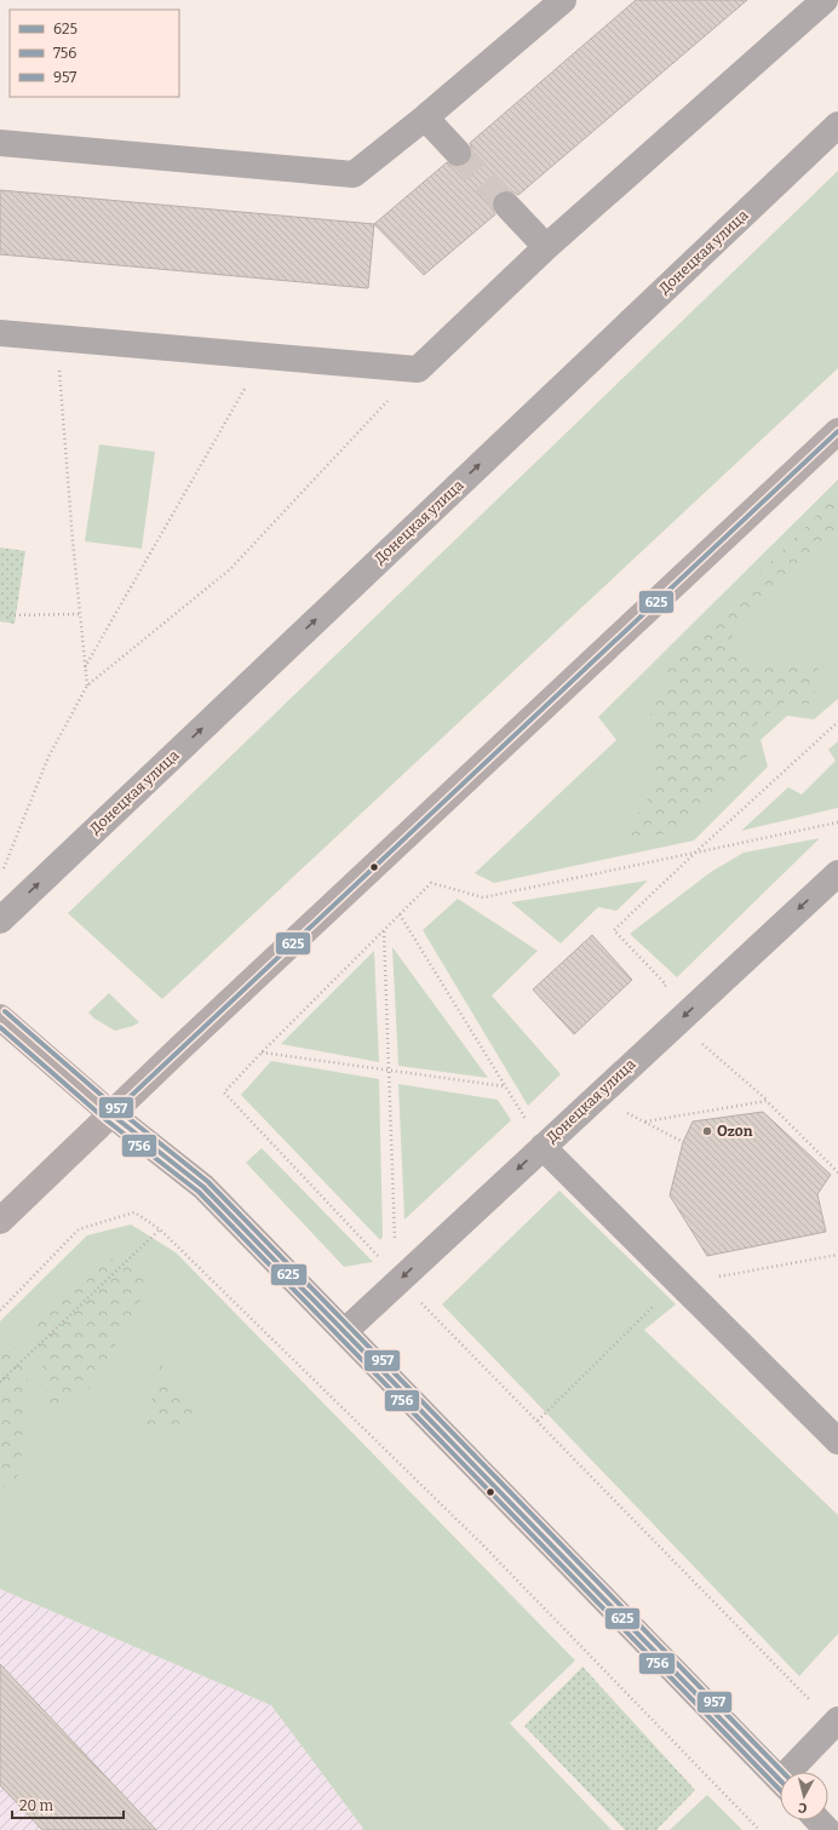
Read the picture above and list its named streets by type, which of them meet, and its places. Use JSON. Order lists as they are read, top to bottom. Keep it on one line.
{"streets":{"street":["Донецкая улица"]},"places":["Ozon"],"lines":["transit line 625","transit line 957","transit line 756"],"legend":["625","756","957"],"scale_bar":"20 m","north":"bottom"}
